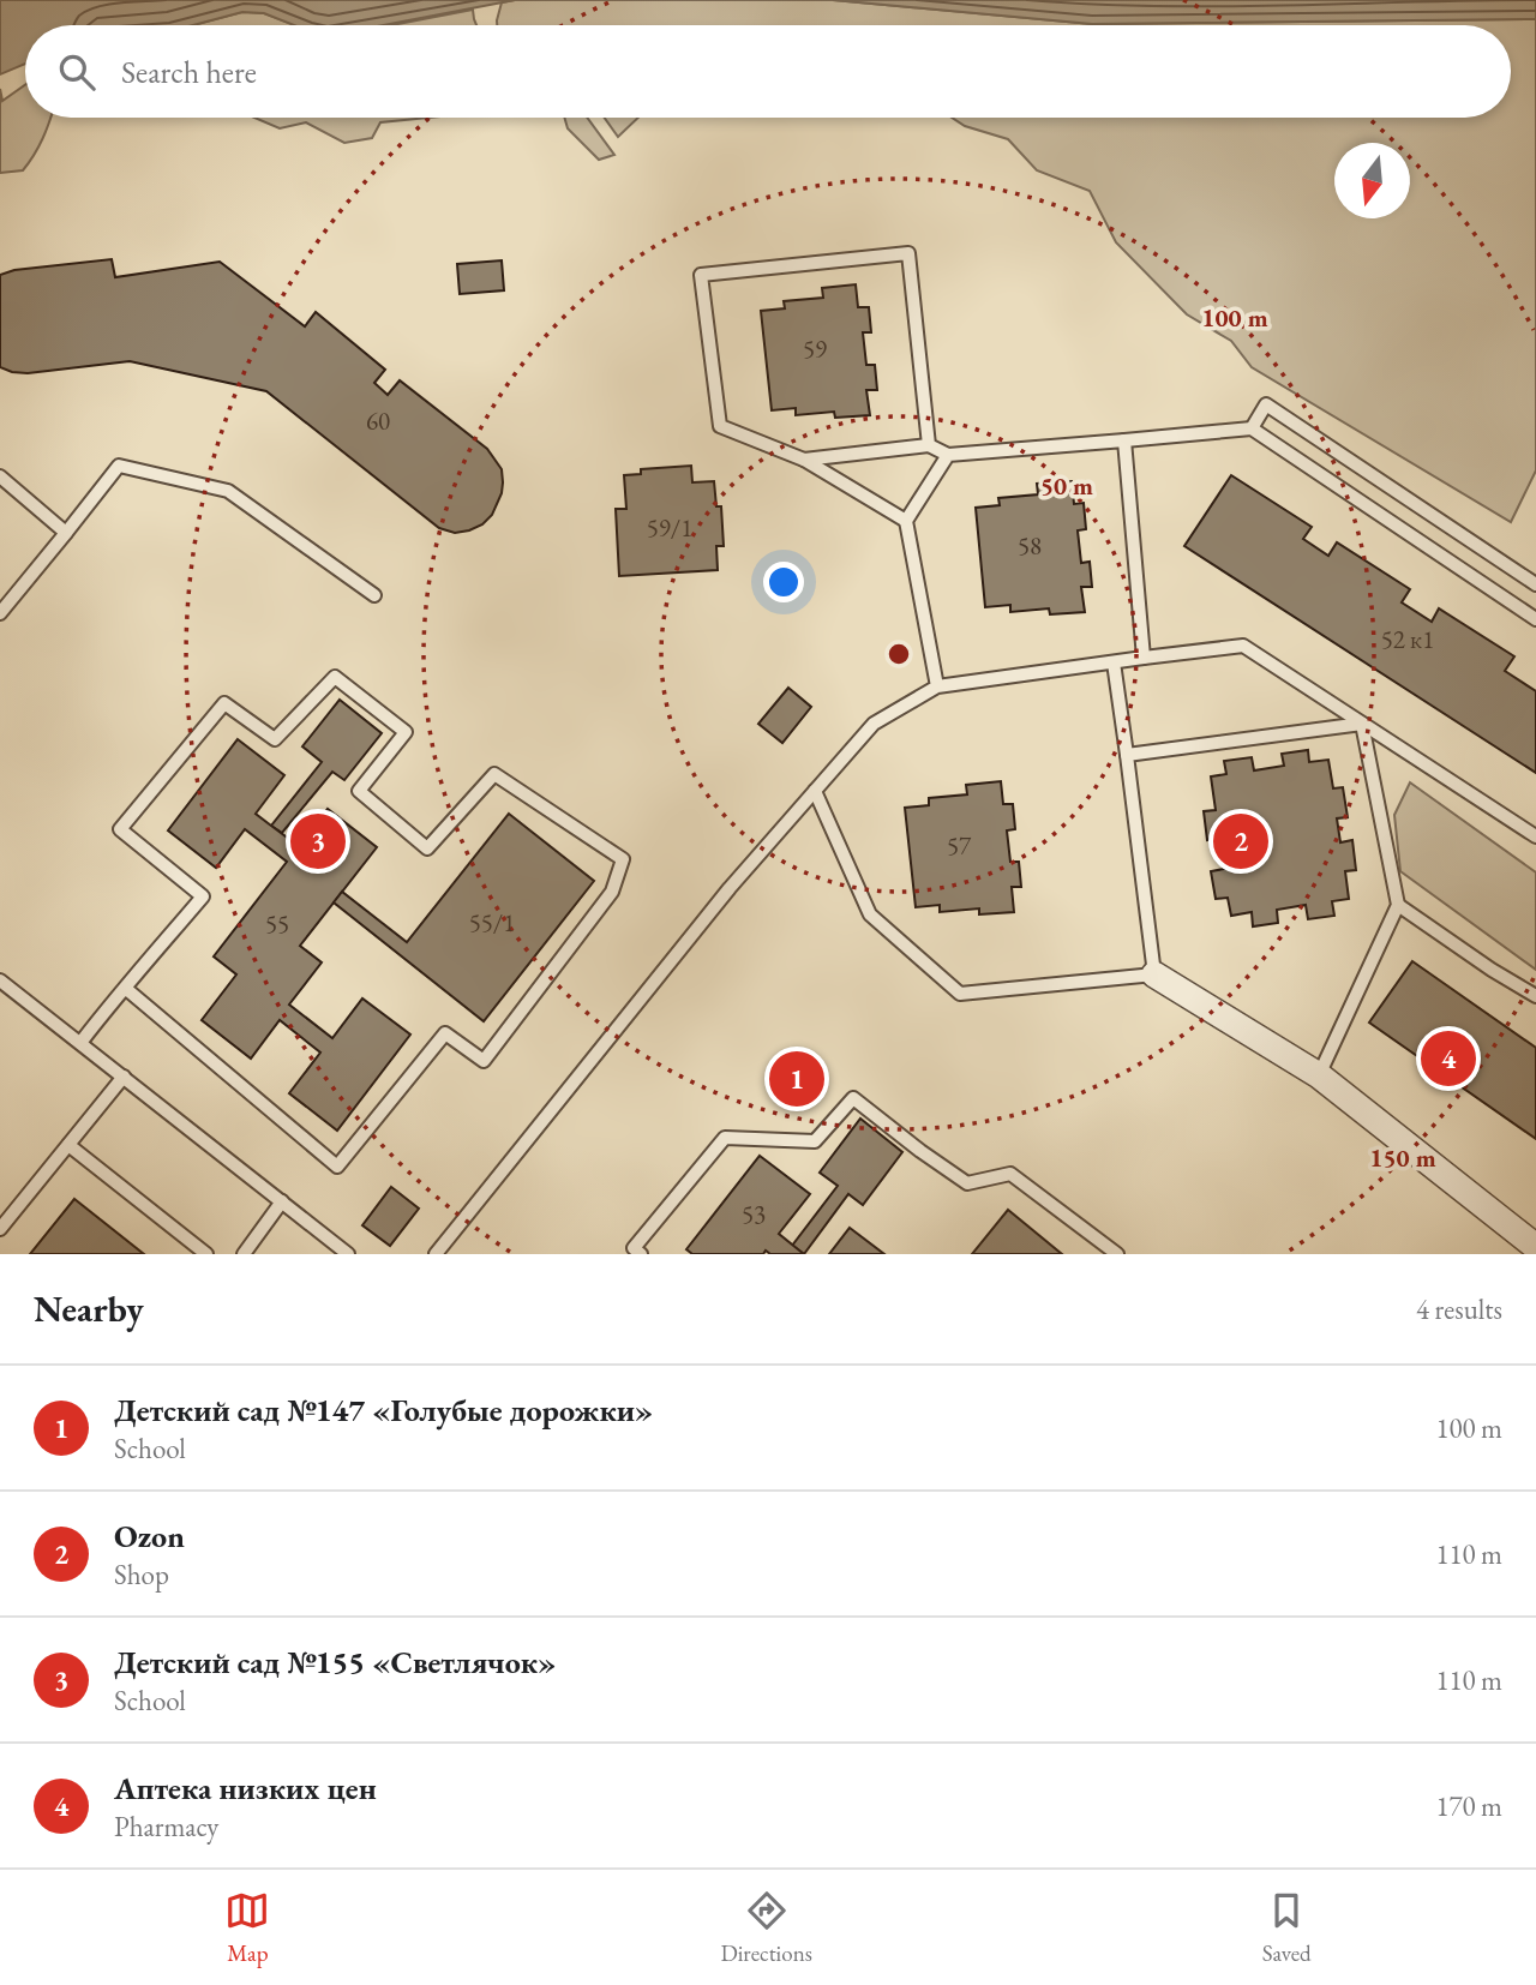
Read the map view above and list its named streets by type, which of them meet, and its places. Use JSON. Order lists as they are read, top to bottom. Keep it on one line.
{"house_numbers":["59","60","59/1","58","52 к1","57","55/1","55","53"],"north":"bottom","page":{"search":"Search here","pins":["2","3","4","1"],"heading":["Nearby","4 results"],"list":[{"mark":"1","name":"Детский сад №147 «Голубые дорожки»","note":"School","value":"100 m"},{"mark":"2","name":"Ozon","note":"Shop","value":"110 m"},{"mark":"3","name":"Детский сад №155 «Светлячок»","note":"School","value":"110 m"},{"mark":"4","name":"Аптека низких цен","note":"Pharmacy","value":"170 m"}],"nav":["Map","Directions","Saved"]},"rings":["100 m","50 m","150 m"]}
